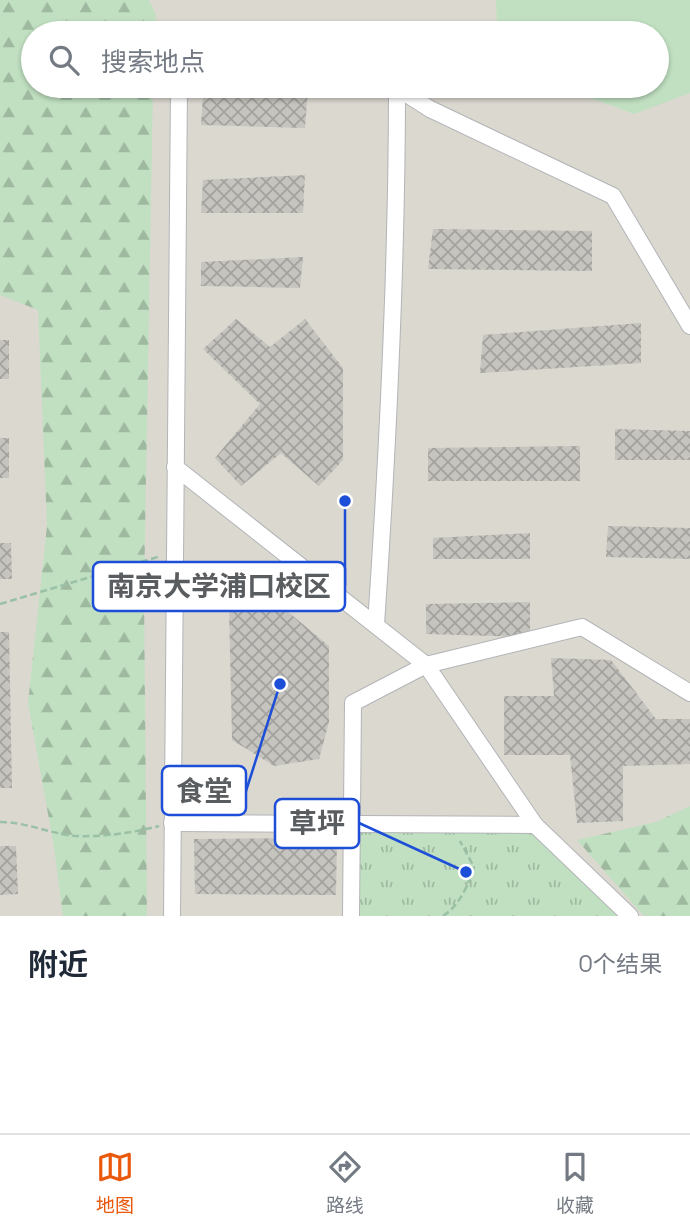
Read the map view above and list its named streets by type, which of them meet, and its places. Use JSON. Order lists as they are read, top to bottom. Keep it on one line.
{"places":["南京大学浦口校区","食堂","草坪"],"page":{"search":"搜索地点","heading":["附近","0个结果"],"nav":["地图","路线","收藏"]}}
